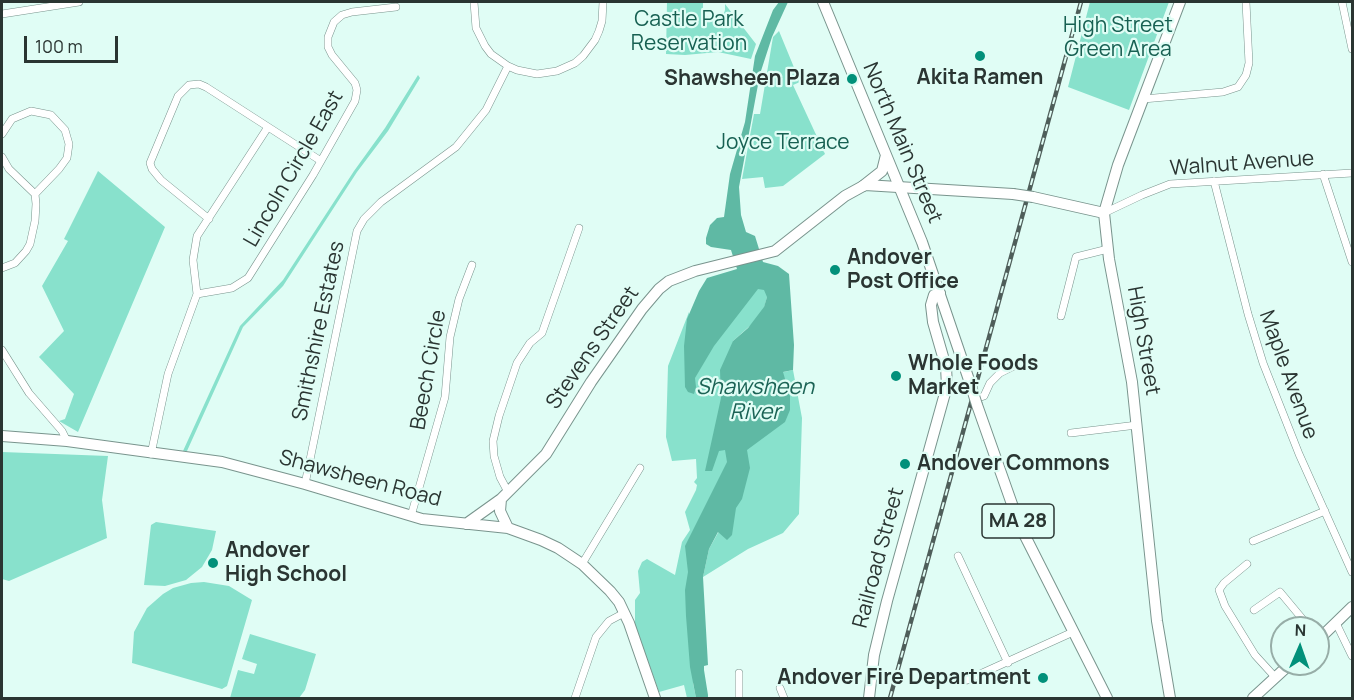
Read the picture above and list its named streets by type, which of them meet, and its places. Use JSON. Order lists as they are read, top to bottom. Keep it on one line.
{"streets":{"main road":["North Main Street","High Street","Stevens Street","Shawsheen Road","MA 28","Railroad Street"],"street":["Walnut Avenue","Lincoln Circle East","Smithshire Estates","Beech Circle","Maple Avenue"]},"crossings":[["North Main Street","Stevens Street"],["North Main Street","Railroad Street"],["Walnut Avenue","High Street"],["Walnut Avenue","Maple Avenue"],["Smithshire Estates","Shawsheen Road"],["Stevens Street","Shawsheen Road"],["Beech Circle","Shawsheen Road"]],"water":["Shawsheen River"],"parks":["Castle Park Reservation","High Street Green Area","Joyce Terrace"],"places":["Akita Ramen","Shawsheen Plaza","Andover Post Office","Whole Foods Market","Andover Commons","Andover High School","Andover Fire Department"],"scale_bar":"100 m","north":"top"}
